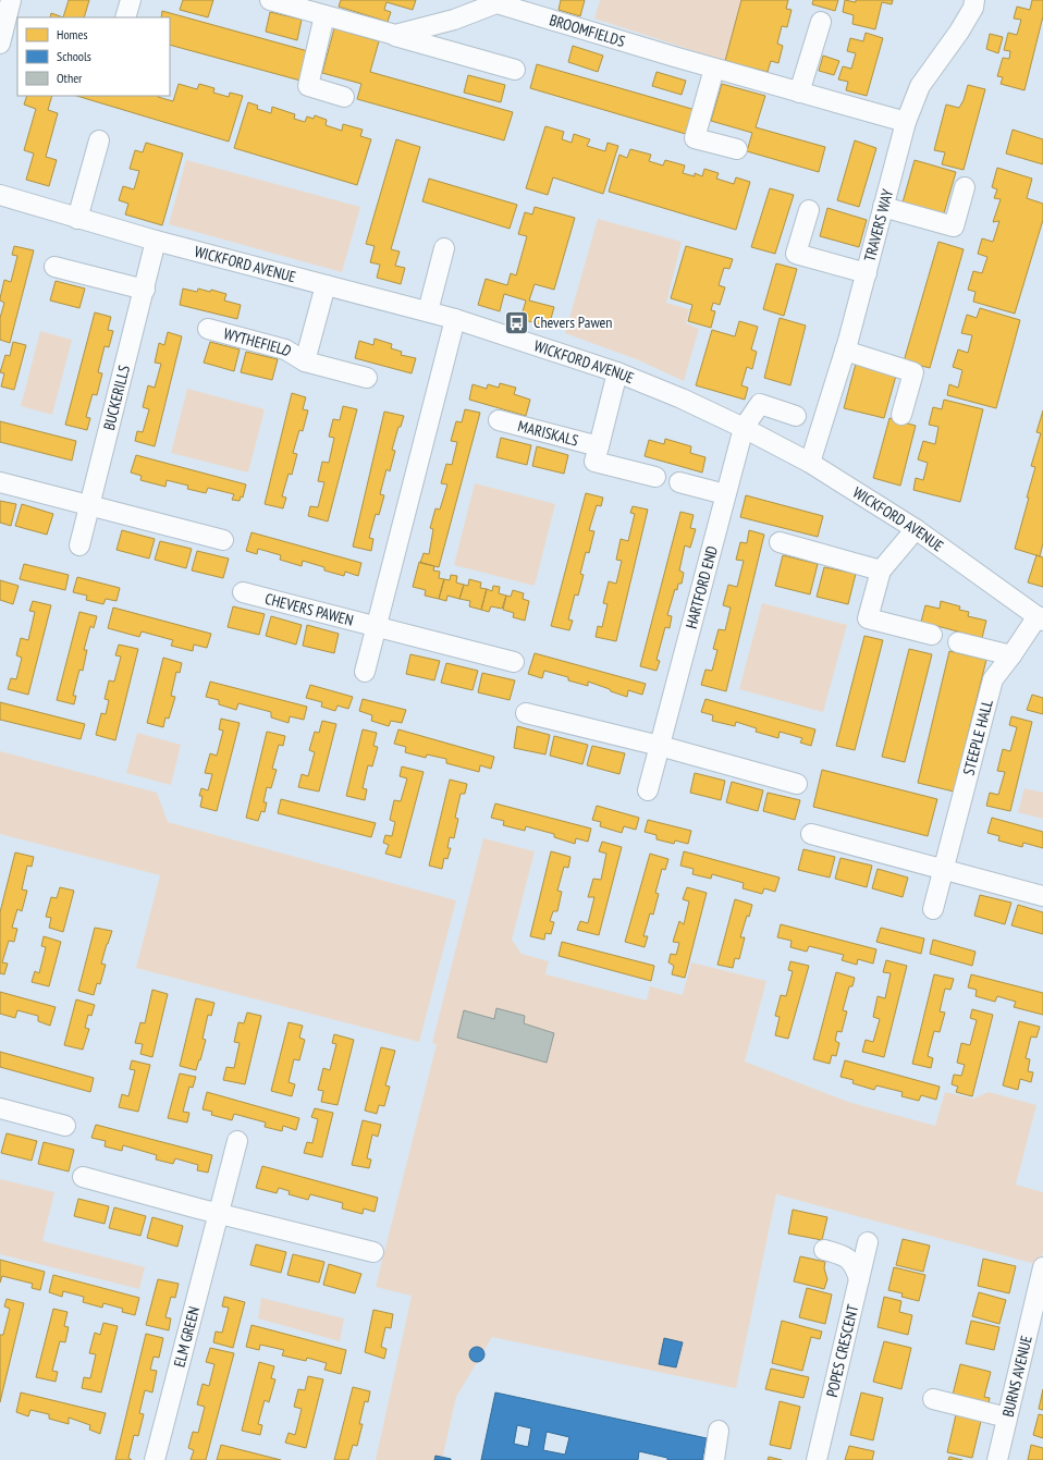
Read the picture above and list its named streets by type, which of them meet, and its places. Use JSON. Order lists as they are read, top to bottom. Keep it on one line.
{"streets":{"street":["BROOMFIELDS","TRAVERS WAY","WICKFORD AVENUE","WYTHEFIELD","BUCKERILLS","MARISKALS","HARTFORD END","CHEVERS PAWEN","STEEPLE HALL","ELM GREEN","POPES CRESCENT","BURNS AVENUE"]},"crossings":[["BROOMFIELDS","TRAVERS WAY"],["TRAVERS WAY","WICKFORD AVENUE"],["WICKFORD AVENUE","WYTHEFIELD"],["WICKFORD AVENUE","BUCKERILLS"],["WICKFORD AVENUE","MARISKALS"],["WICKFORD AVENUE","HARTFORD END"],["WICKFORD AVENUE","CHEVERS PAWEN"],["WICKFORD AVENUE","STEEPLE HALL"]],"places":{"bus stop":["Chevers Pawen"]},"legend":["Homes","Schools","Other"]}
